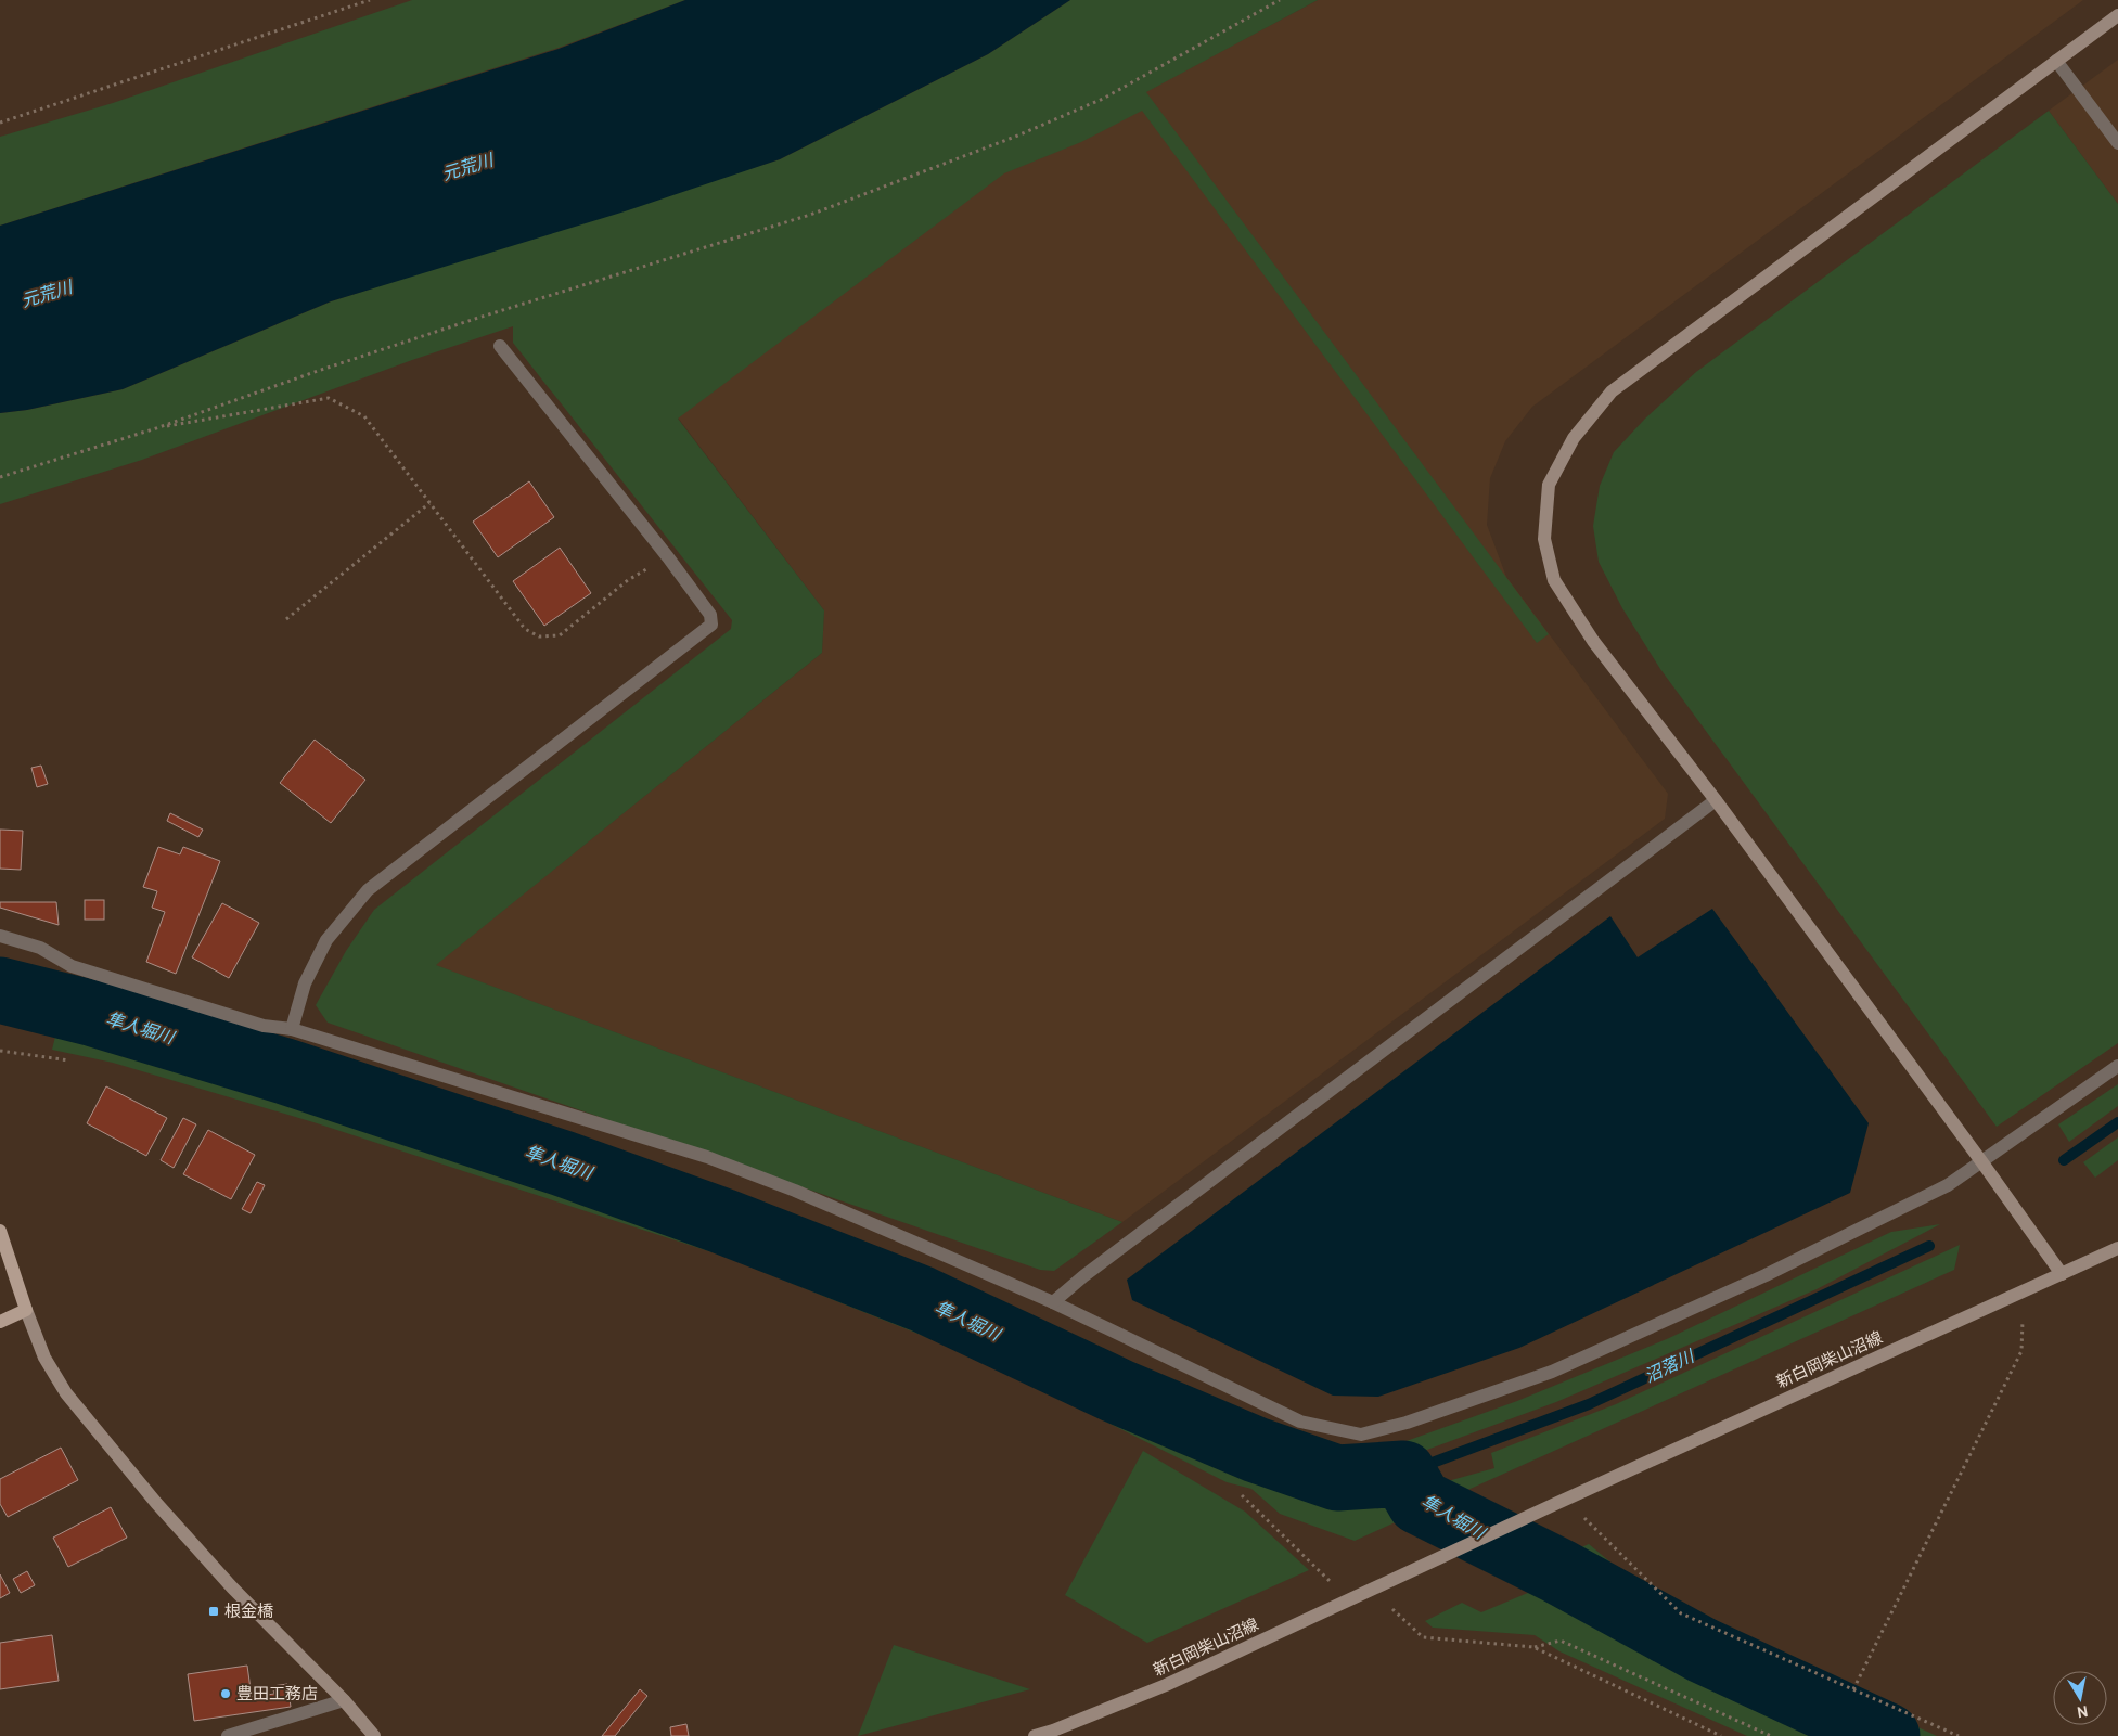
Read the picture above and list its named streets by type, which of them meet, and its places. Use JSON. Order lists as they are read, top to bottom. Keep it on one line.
{"streets":{"street":["新白岡柴山沼線"]},"water":["元荒川","隼人堀川","沼落川"],"places":{"transit":["根金橋"],"other":["豊田工務店"]},"north":"bottom"}
